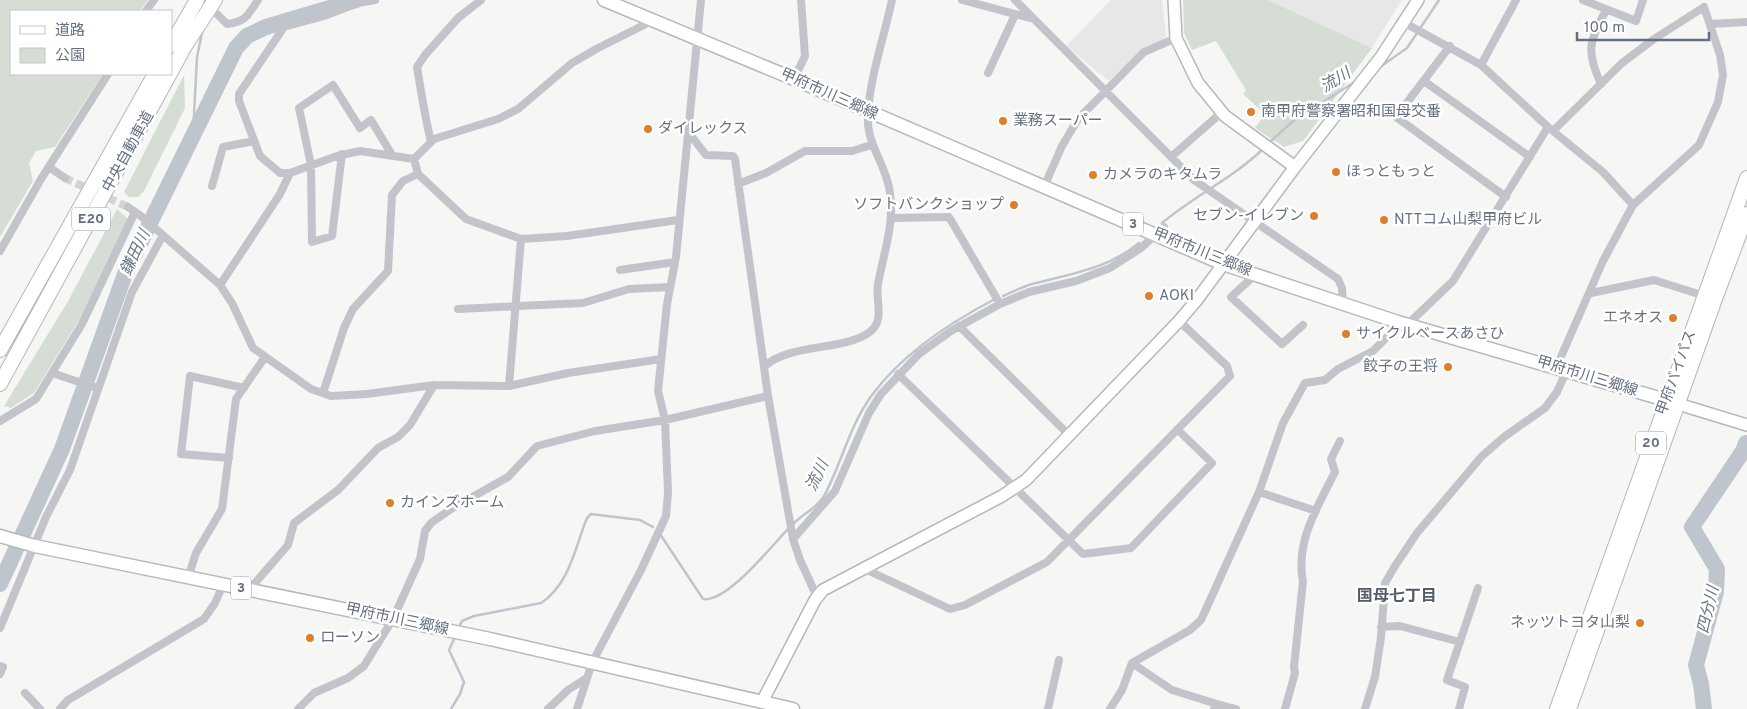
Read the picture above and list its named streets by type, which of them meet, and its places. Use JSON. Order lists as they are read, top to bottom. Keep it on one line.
{"streets":{"highway":["中央自動車道","E20","甲府バイパス","20"],"main road":["甲府市川三郷線","3"]},"crossings":[["甲府市川三郷線","甲府バイパス"]],"districts":["国母七丁目"],"water":["流川","鎌田川","四分川"],"places":["南甲府警察署昭和国母交番","業務スーパー","ダイレックス","ほっともっと","カメラのキタムラ","ソフトバンクショップ","セブン-イレブン","NTTコム山梨甲府ビル","AOKI","エネオス","サイクルベースあさひ","餃子の王将","カインズホーム","ネッツトヨタ山梨","ローソン"],"legend":["道路","公園"],"scale_bar":"100 m"}
